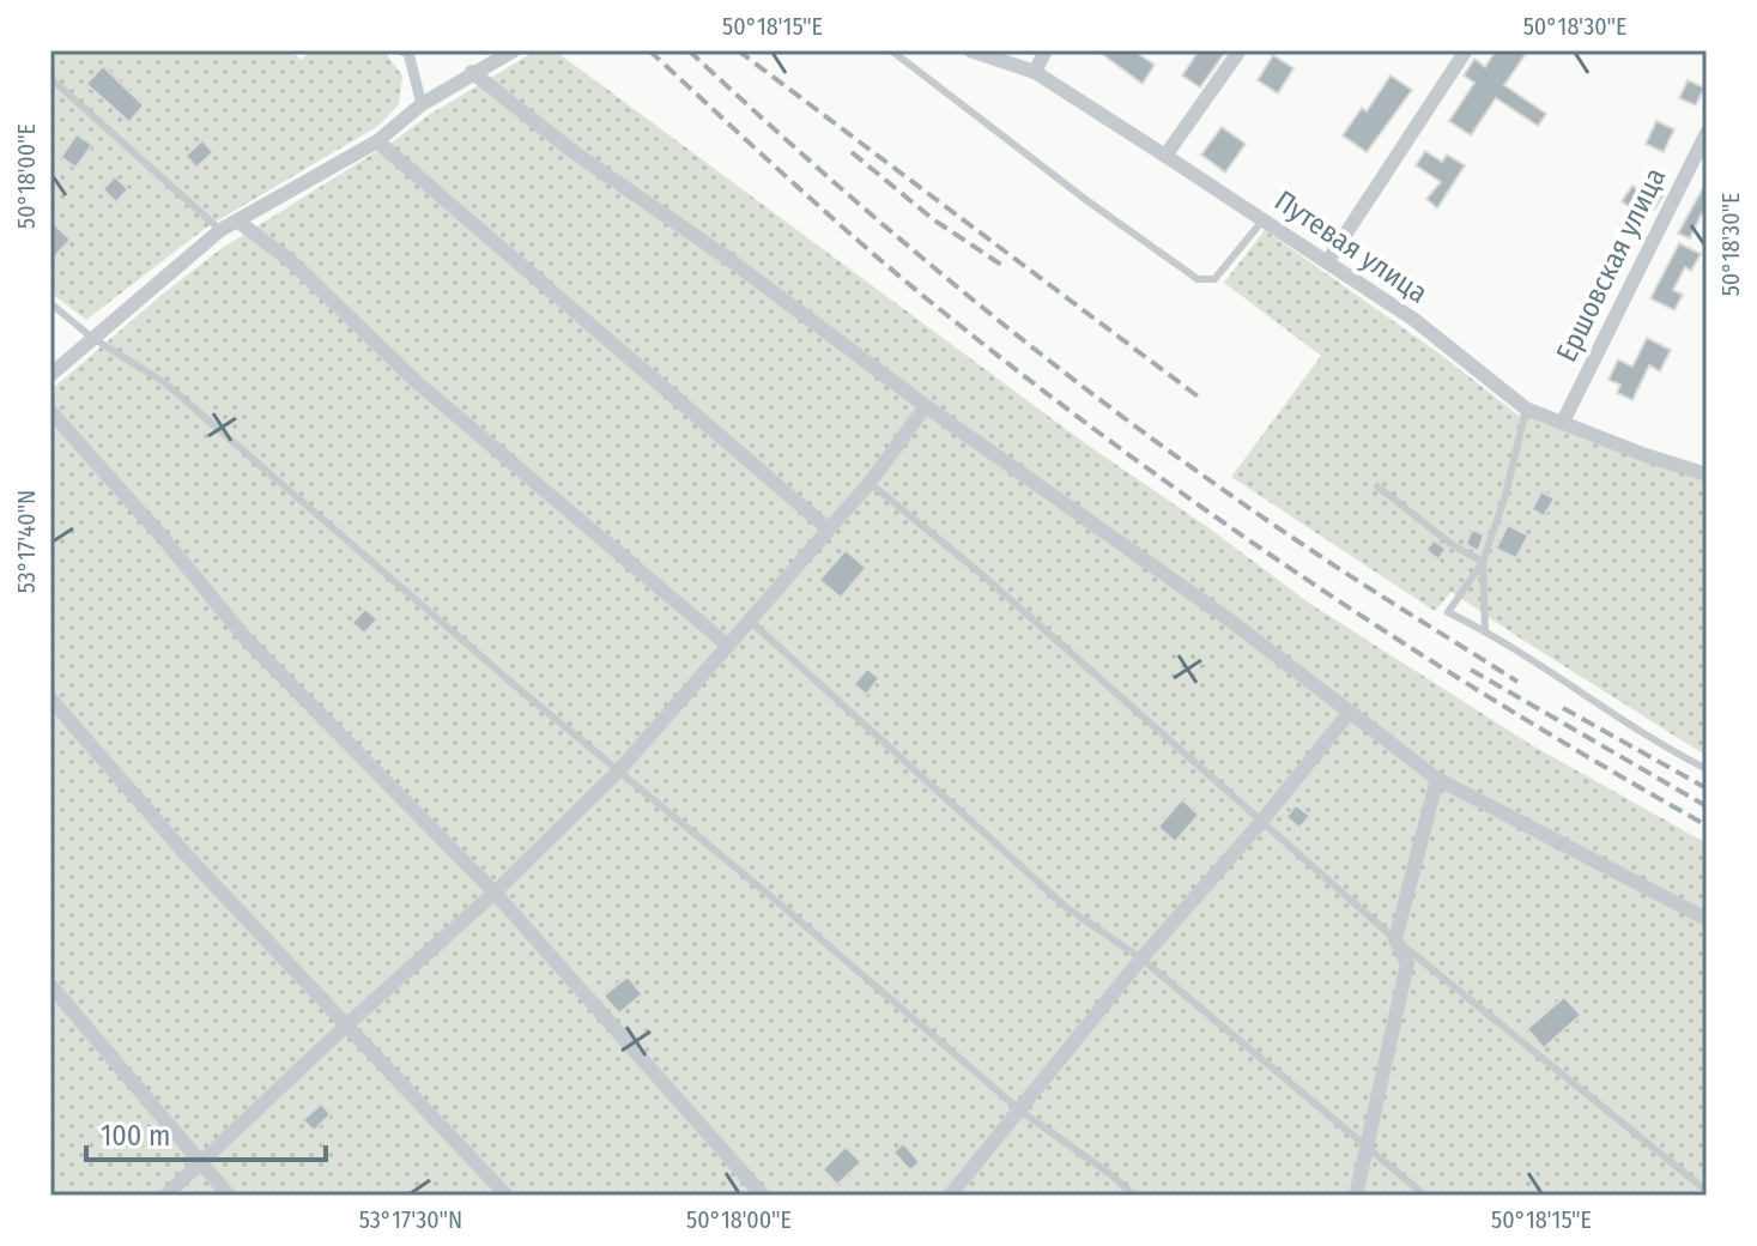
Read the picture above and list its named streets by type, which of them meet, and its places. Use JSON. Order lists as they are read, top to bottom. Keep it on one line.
{"streets":{"street":["Путевая улица","Ершовская улица"]},"crossings":[["Путевая улица","Ершовская улица"]],"scale_bar":"100 m","coordinates":["50°18'15\"E","50°18'30\"E","50°18'00\"E","53°17'40\"N","53°17'30\"N"]}
